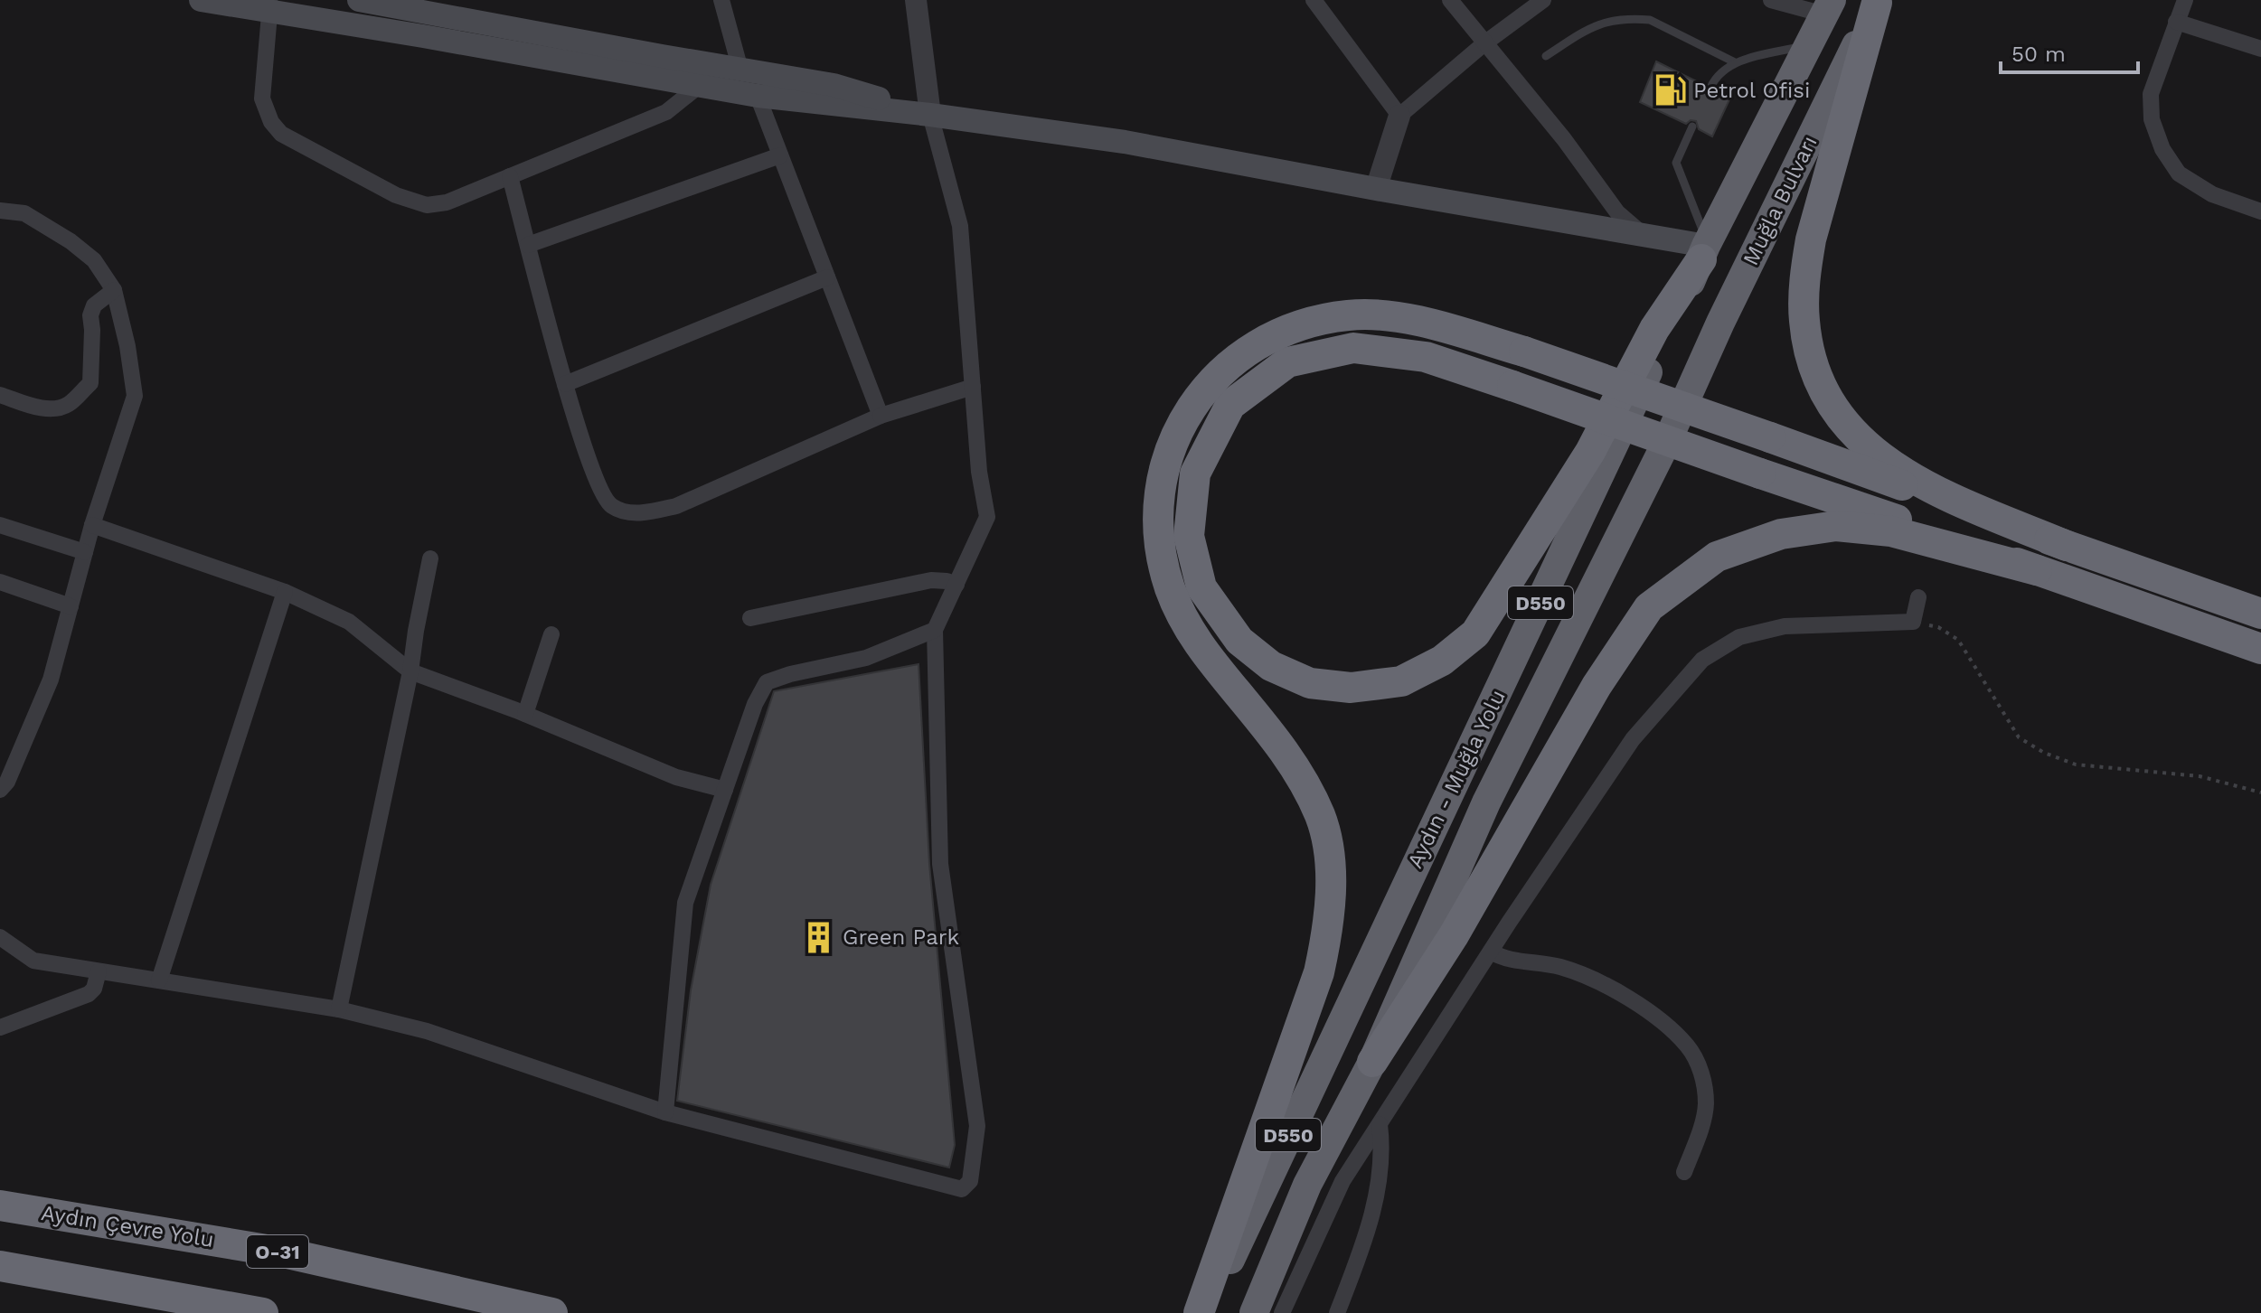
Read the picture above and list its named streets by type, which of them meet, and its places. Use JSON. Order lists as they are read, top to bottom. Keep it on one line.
{"streets":{"highway":["Muğla Bulvarı","D550","Aydın - Muğla Yolu","Aydın Çevre Yolu","O-31"]},"crossings":[["Muğla Bulvarı","Aydın - Muğla Yolu"]],"places":{"fuel station":["Petrol Ofisi"],"building":["Green Park"]},"scale_bar":"50 m"}
